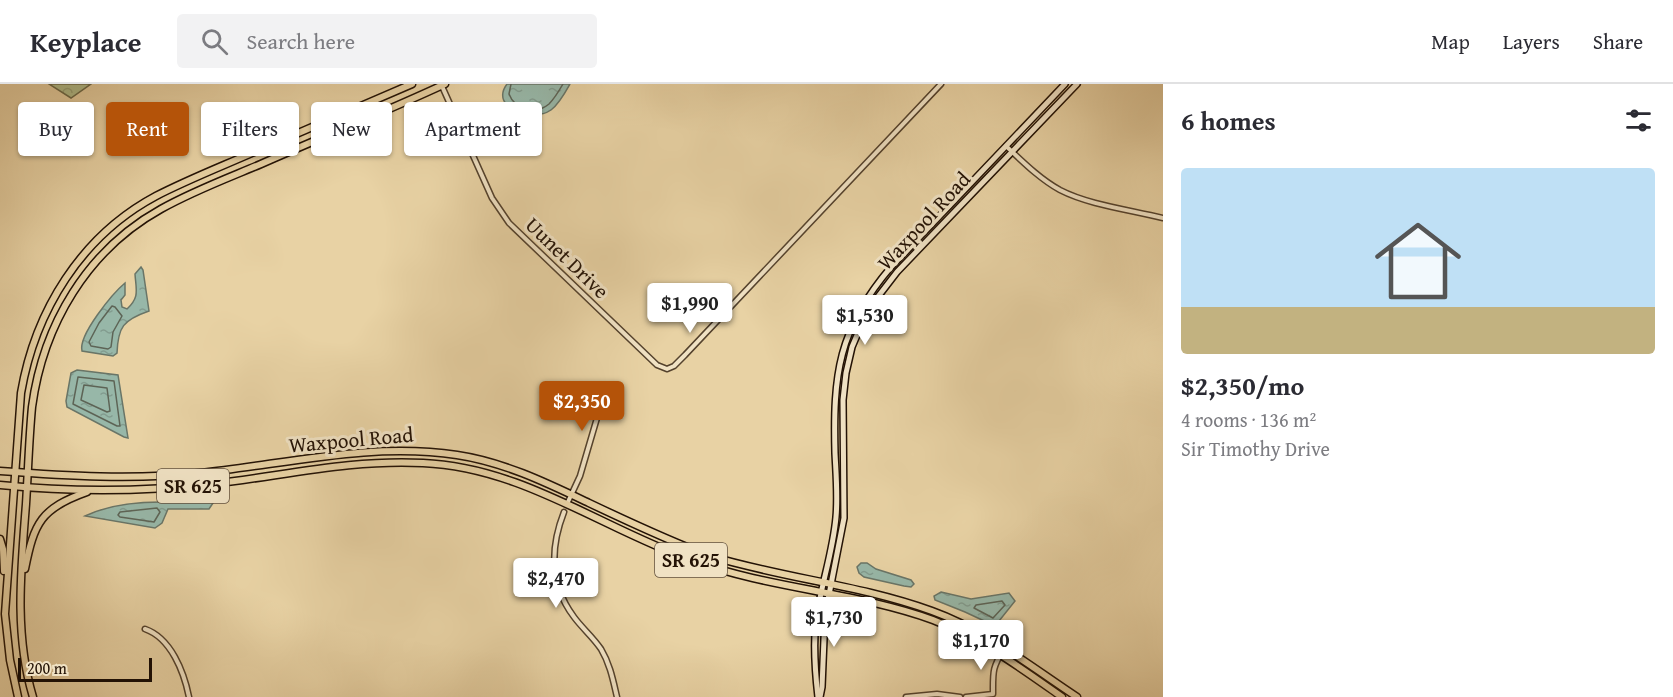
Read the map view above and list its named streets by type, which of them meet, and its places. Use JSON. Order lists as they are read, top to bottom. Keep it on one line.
{"streets":{"main road":["Waxpool Road","SR 625"],"street":["Uunet Drive"]},"crossings":[["Waxpool Road","SR 625"]],"scale_bar":"200 m","page":{"header":"Keyplace","search":"Search here","nav":["Map","Layers","Share"],"heading":"6 homes","chip":["Buy","Rent","Filters","New","Apartment"],"list":[{"name":"$2,350/mo","note":"4 rooms · 136 m² · Sir Timothy Drive"}],"price":["$1,990","$1,530","$2,350","$2,470","$1,730","$1,170"],"scale":"200 m"}}
